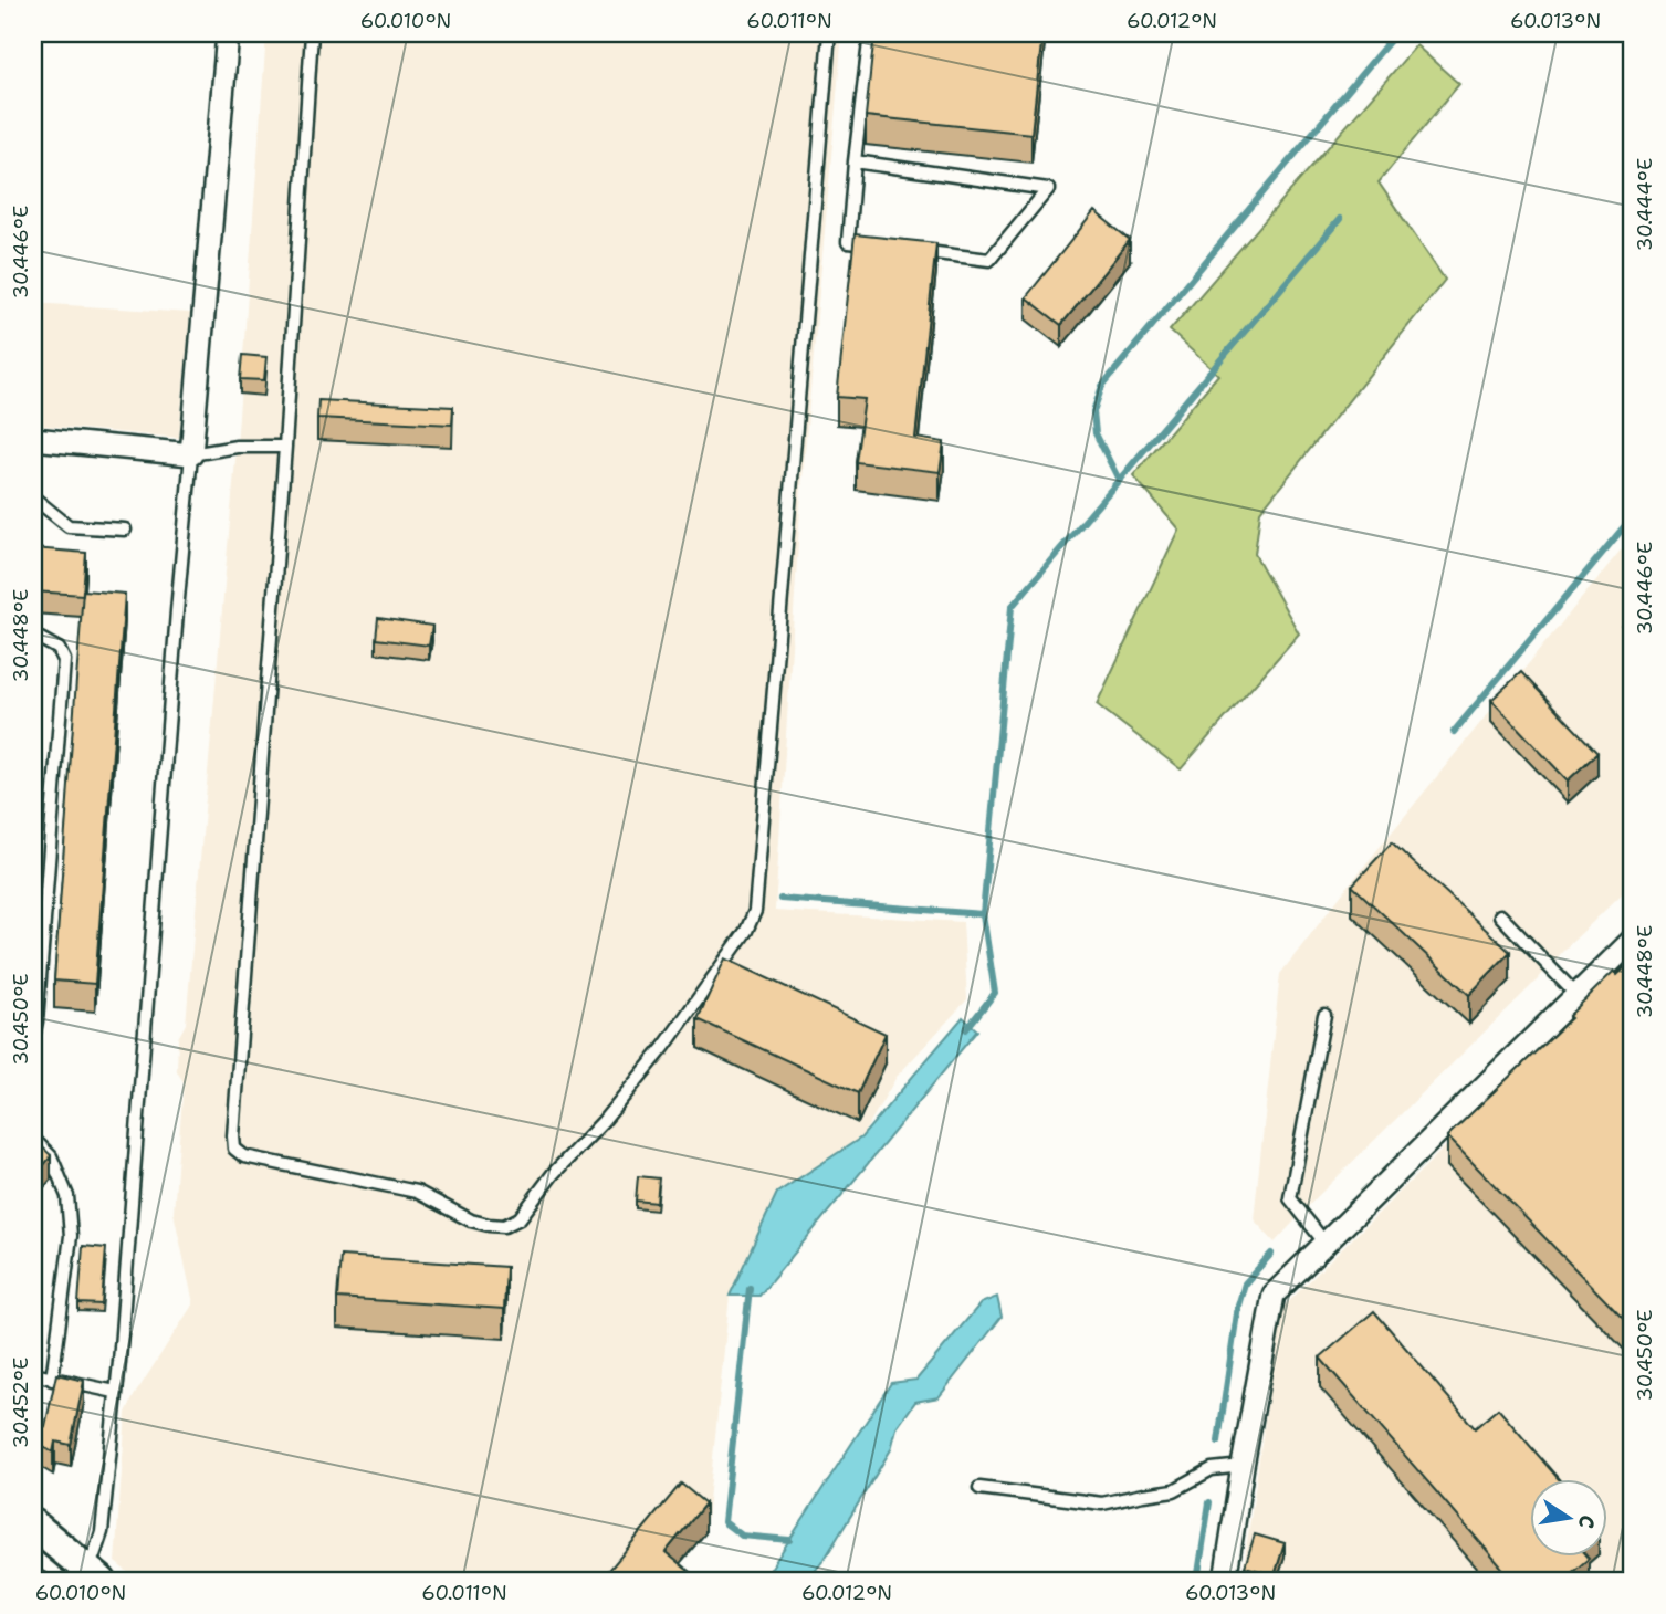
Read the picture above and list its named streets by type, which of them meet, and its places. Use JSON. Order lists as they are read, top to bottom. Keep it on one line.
{"north":"right","coordinates":["60.010°N","60.011°N","60.012°N","60.013°N","30.444°E","30.446°E","30.448°E","30.450°E","30.452°E"]}
